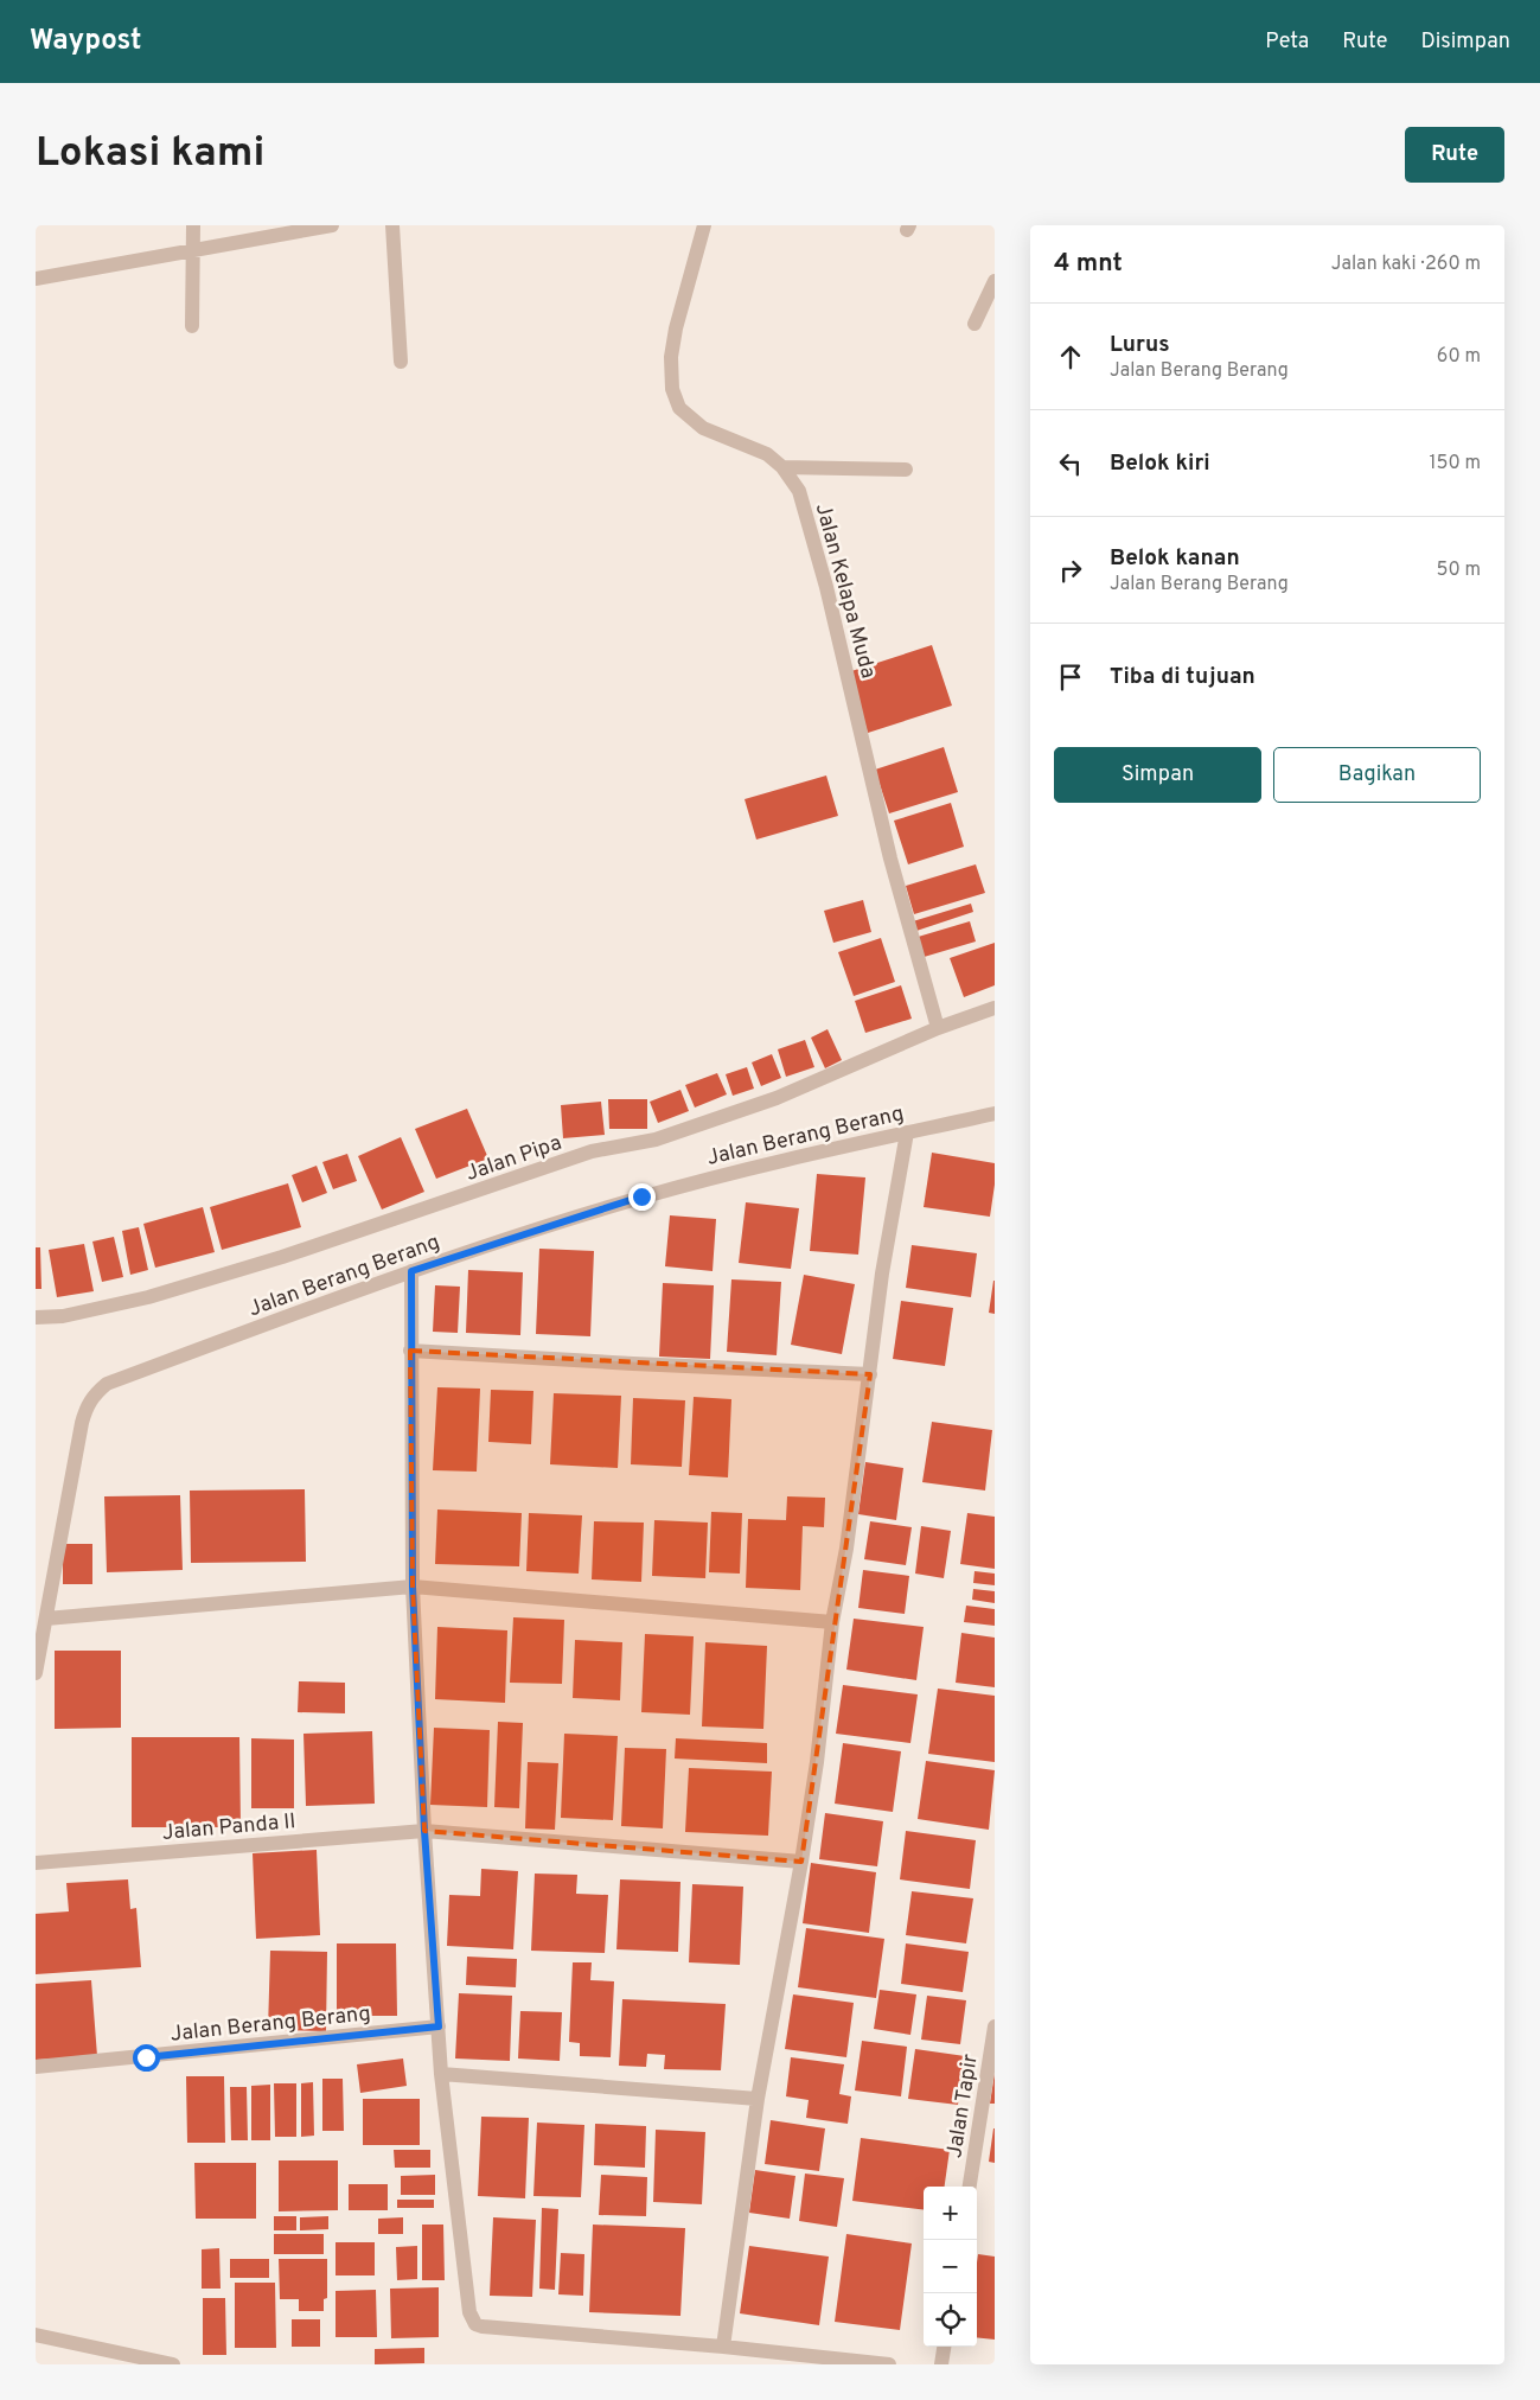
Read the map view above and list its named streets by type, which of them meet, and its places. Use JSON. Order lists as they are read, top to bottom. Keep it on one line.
{"streets":{"street":["Jalan Kelapa Muda","Jalan Berang Berang","Jalan Pipa","Jalan Panda II","Jalan Tapir"]},"crossings":[["Jalan Kelapa Muda","Jalan Pipa"]],"page":{"header":"Waypost","nav":["Peta","Rute","Disimpan"],"buttons":["Rute",["Simpan","Bagikan"]],"title":"Lokasi kami","heading":["4 mnt","Jalan kaki · 260 m"],"list":[["Lurus","Jalan Berang Berang","60 m"],["Belok kiri","150 m"],["Belok kanan","Jalan Berang Berang","50 m"],"Tiba di tujuan"],"map_buttons":["+","−"]}}
